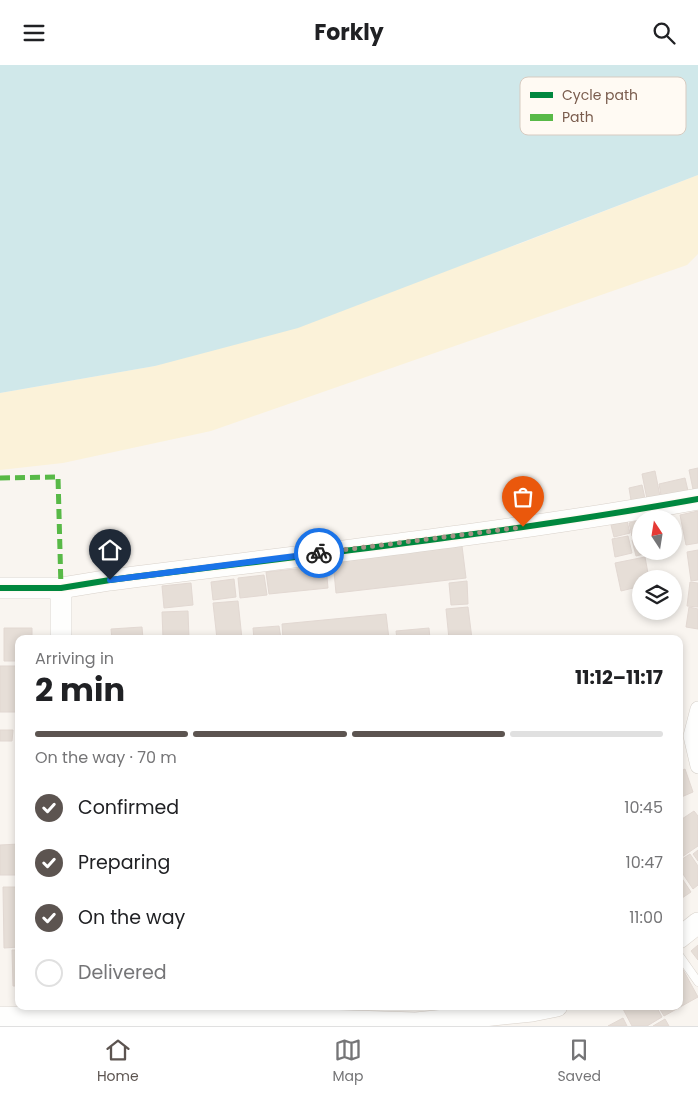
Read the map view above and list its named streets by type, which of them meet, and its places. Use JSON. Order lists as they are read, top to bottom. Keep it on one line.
{"legend":["Cycle path","Path"],"north":"top","page":{"header":"Forkly","heading":["2 min","Arriving in","11:12–11:17"],"bar":"On the way · 70 m","list":[["Confirmed","10:45"],["Preparing","10:47"],["On the way","11:00"],"Delivered"],"tabs":["Home","Map","Saved"]}}
